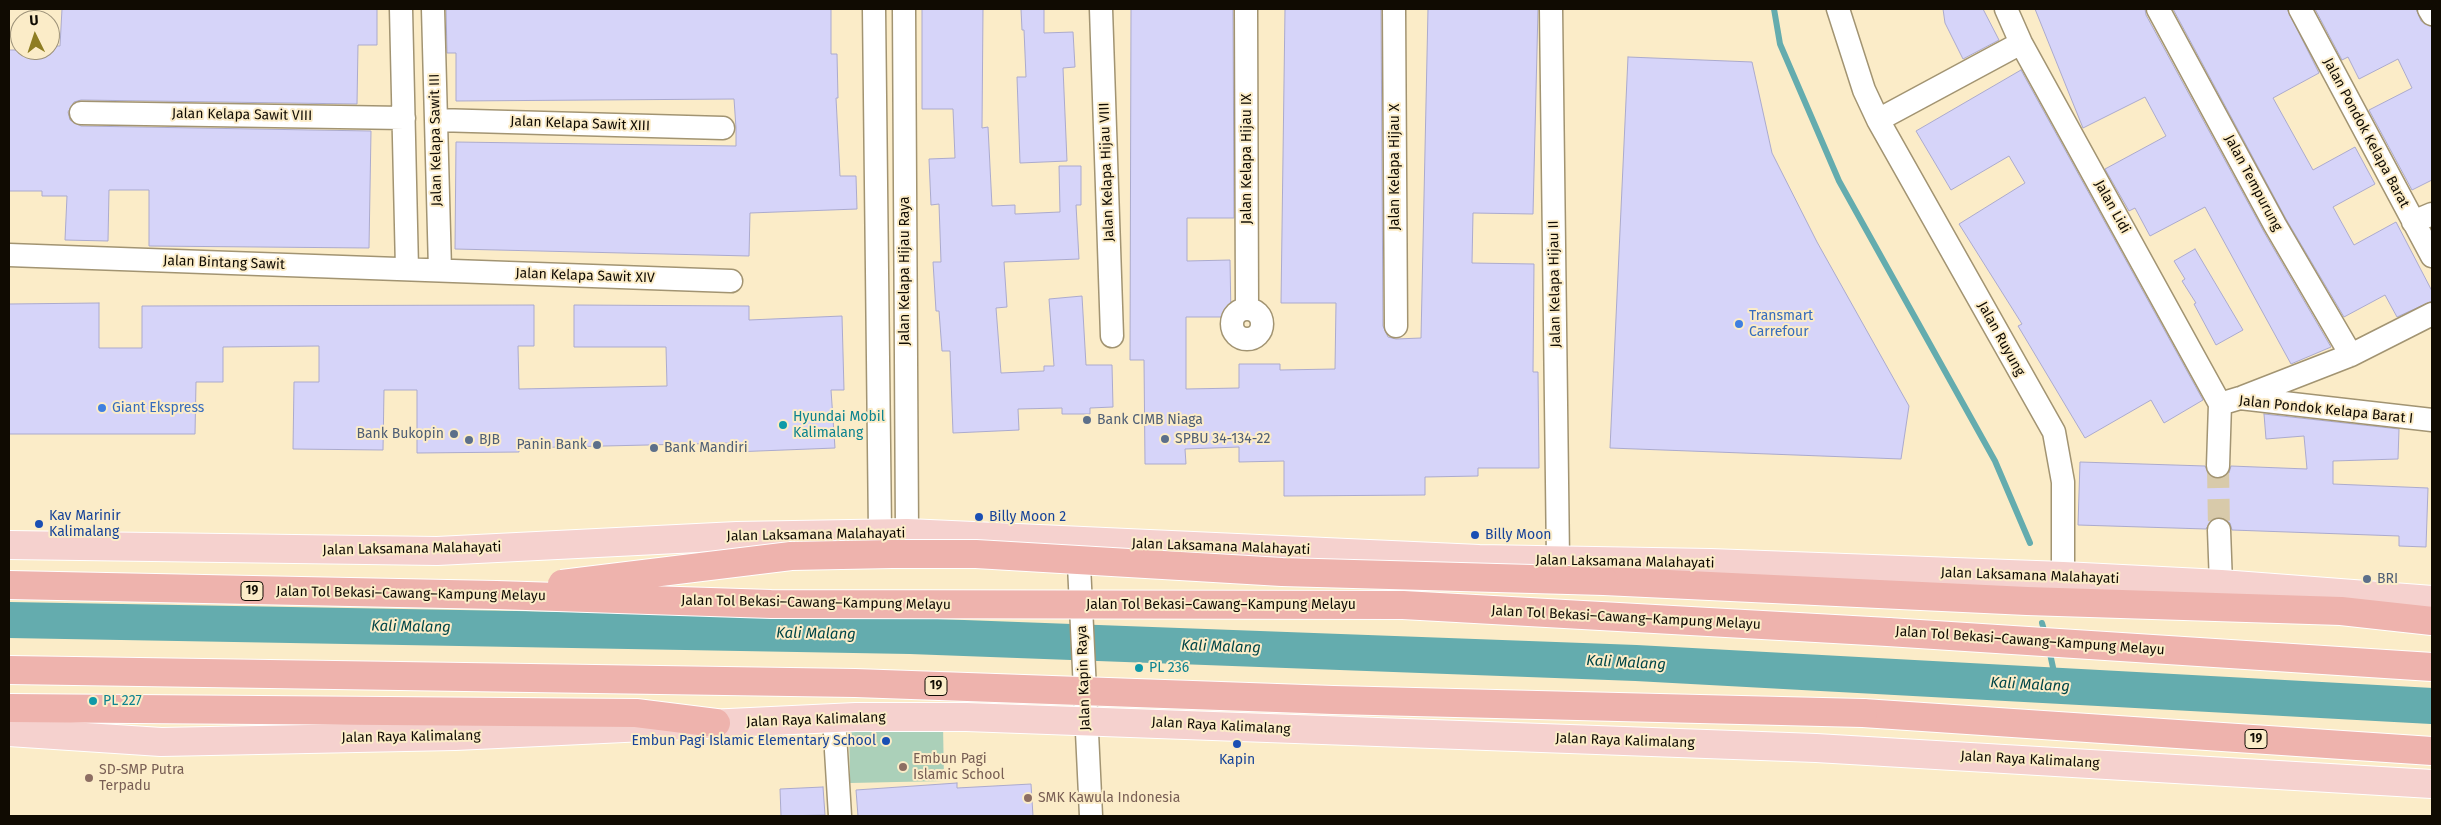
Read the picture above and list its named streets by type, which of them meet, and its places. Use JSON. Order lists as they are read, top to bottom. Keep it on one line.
{"streets":{"highway":["19","Jalan Tol Bekasi–Cawang–Kampung Melayu"],"main road":["Jalan Laksamana Malahayati","Jalan Raya Kalimalang"],"street":["Jalan Kelapa Sawit VIII","Jalan Kelapa Sawit XIII","Jalan Pondok Kelapa Barat","Jalan Kelapa Sawit III","Jalan Kelapa Hijau IX","Jalan Kelapa Hijau X","Jalan Kelapa Hijau VIII","Jalan Tempurung","Jalan Lidi","Jalan Bintang Sawit","Jalan Kelapa Hijau Raya","Jalan Kelapa Sawit XIV","Jalan Kelapa Hijau II","Jalan Ruyung","Jalan Pondok Kelapa Barat I","Jalan Kapin Raya"]},"crossings":[["Jalan Kelapa Sawit XIII","Jalan Kelapa Sawit III"],["Jalan Kelapa Sawit III","Jalan Bintang Sawit"],["Jalan Kelapa Sawit III","Jalan Kelapa Sawit XIV"],["Jalan Lidi","Jalan Pondok Kelapa Barat I"],["Jalan Bintang Sawit","Jalan Kelapa Sawit XIV"],["Jalan Kelapa Hijau Raya","Jalan Laksamana Malahayati"],["Jalan Kelapa Hijau II","Jalan Laksamana Malahayati"],["Jalan Ruyung","Jalan Laksamana Malahayati"],["Jalan Laksamana Malahayati","Jalan Kapin Raya"],["Jalan Kapin Raya","Jalan Raya Kalimalang"]],"water":["Kali Malang"],"places":["Transmart Carrefour","Giant Ekspress","Bank CIMB Niaga","Hyundai Mobil Kalimalang","Bank Bukopin","SPBU 34-134-22","BJB","Panin Bank","Bank Mandiri","Billy Moon 2","Kav Marinir Kalimalang","Billy Moon","BRI","PL 236","PL 227","Embun Pagi Islamic Elementary School","Kapin","Embun Pagi Islamic School","SD-SMP Putra Terpadu","SMK Kawula Indonesia"],"north":"top"}
